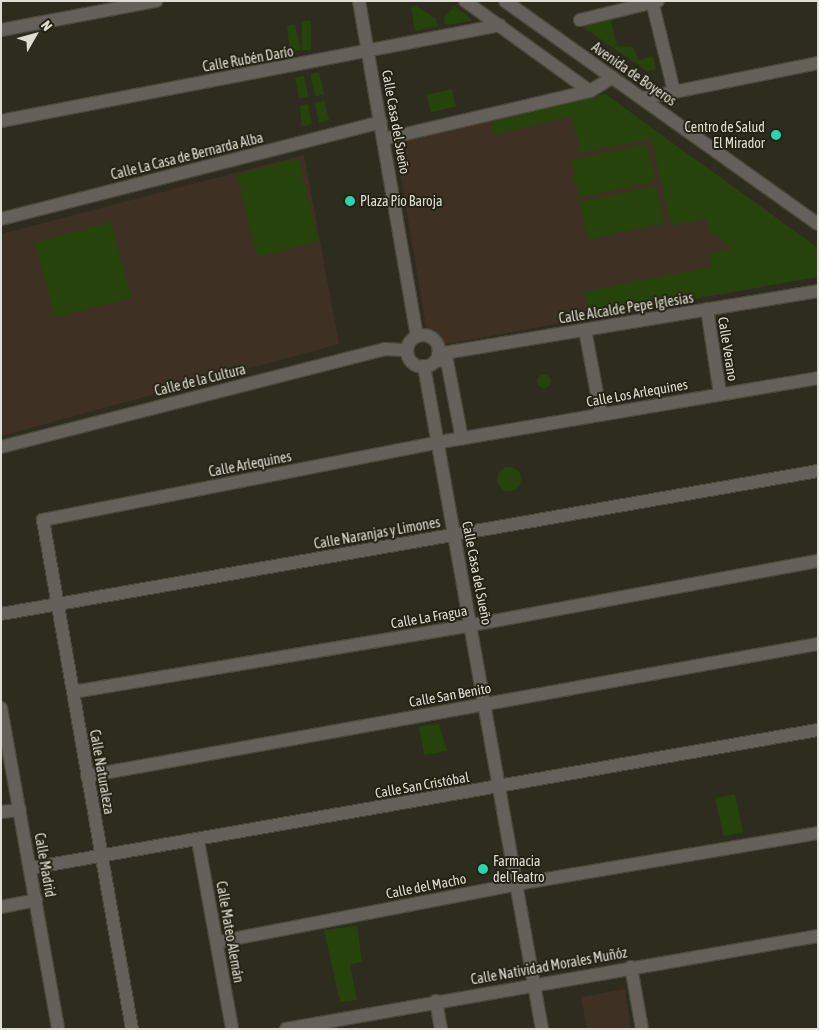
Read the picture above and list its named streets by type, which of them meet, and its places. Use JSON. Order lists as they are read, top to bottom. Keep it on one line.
{"streets":{"street":["Calle Rubén Darío","Avenida de Boyeros","Calle Casa del Sueño","Calle La Casa de Bernarda Alba","Calle Alcalde Pepe Iglesias","Calle Verano","Calle de la Cultura","Calle Los Arlequines","Calle Arlequines","Calle Naranjas y Limones","Calle La Fragua","Calle San Benito","Calle Naturaleza","Calle San Cristóbal","Calle Madrid","Calle del Macho","Calle Mateo Alemán","Calle Natividad Morales Muñóz"]},"crossings":[["Calle Rubén Darío","Calle Casa del Sueño"],["Calle Casa del Sueño","Calle La Casa de Bernarda Alba"],["Calle Casa del Sueño","Calle Alcalde Pepe Iglesias"],["Calle Casa del Sueño","Calle de la Cultura"],["Calle Casa del Sueño","Calle Arlequines"],["Calle Casa del Sueño","Calle Naranjas y Limones"],["Calle Casa del Sueño","Calle La Fragua"],["Calle Casa del Sueño","Calle San Benito"],["Calle Casa del Sueño","Calle San Cristóbal"],["Calle Casa del Sueño","Calle del Macho"],["Calle Casa del Sueño","Calle Natividad Morales Muñóz"],["Calle Alcalde Pepe Iglesias","Calle Verano"],["Calle Alcalde Pepe Iglesias","Calle de la Cultura"],["Calle Verano","Calle Los Arlequines"],["Calle Los Arlequines","Calle Arlequines"],["Calle Arlequines","Calle Naturaleza"],["Calle Naranjas y Limones","Calle Naturaleza"],["Calle La Fragua","Calle Naturaleza"],["Calle San Benito","Calle Naturaleza"],["Calle Naturaleza","Calle San Cristóbal"],["Calle San Cristóbal","Calle Madrid"],["Calle San Cristóbal","Calle Mateo Alemán"],["Calle del Macho","Calle Mateo Alemán"]],"places":["Centro de Salud El Mirador","Plaza Pío Baroja","Farmacia del Teatro"],"north":"top right"}
